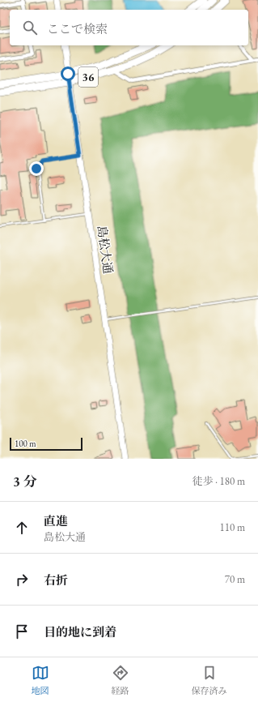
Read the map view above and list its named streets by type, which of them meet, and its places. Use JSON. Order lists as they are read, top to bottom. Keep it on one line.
{"streets":{"highway":["36"],"street":["島松大通"]},"crossings":[["36","島松大通"]],"scale_bar":"100 m","page":{"search":"ここで検索","scale":"100 m","heading":["3 分","徒歩 · 180 m"],"list":[["直進","島松大通","110 m"],["右折","70 m"],"目的地に到着"],"nav":["地図","経路","保存済み"]}}
